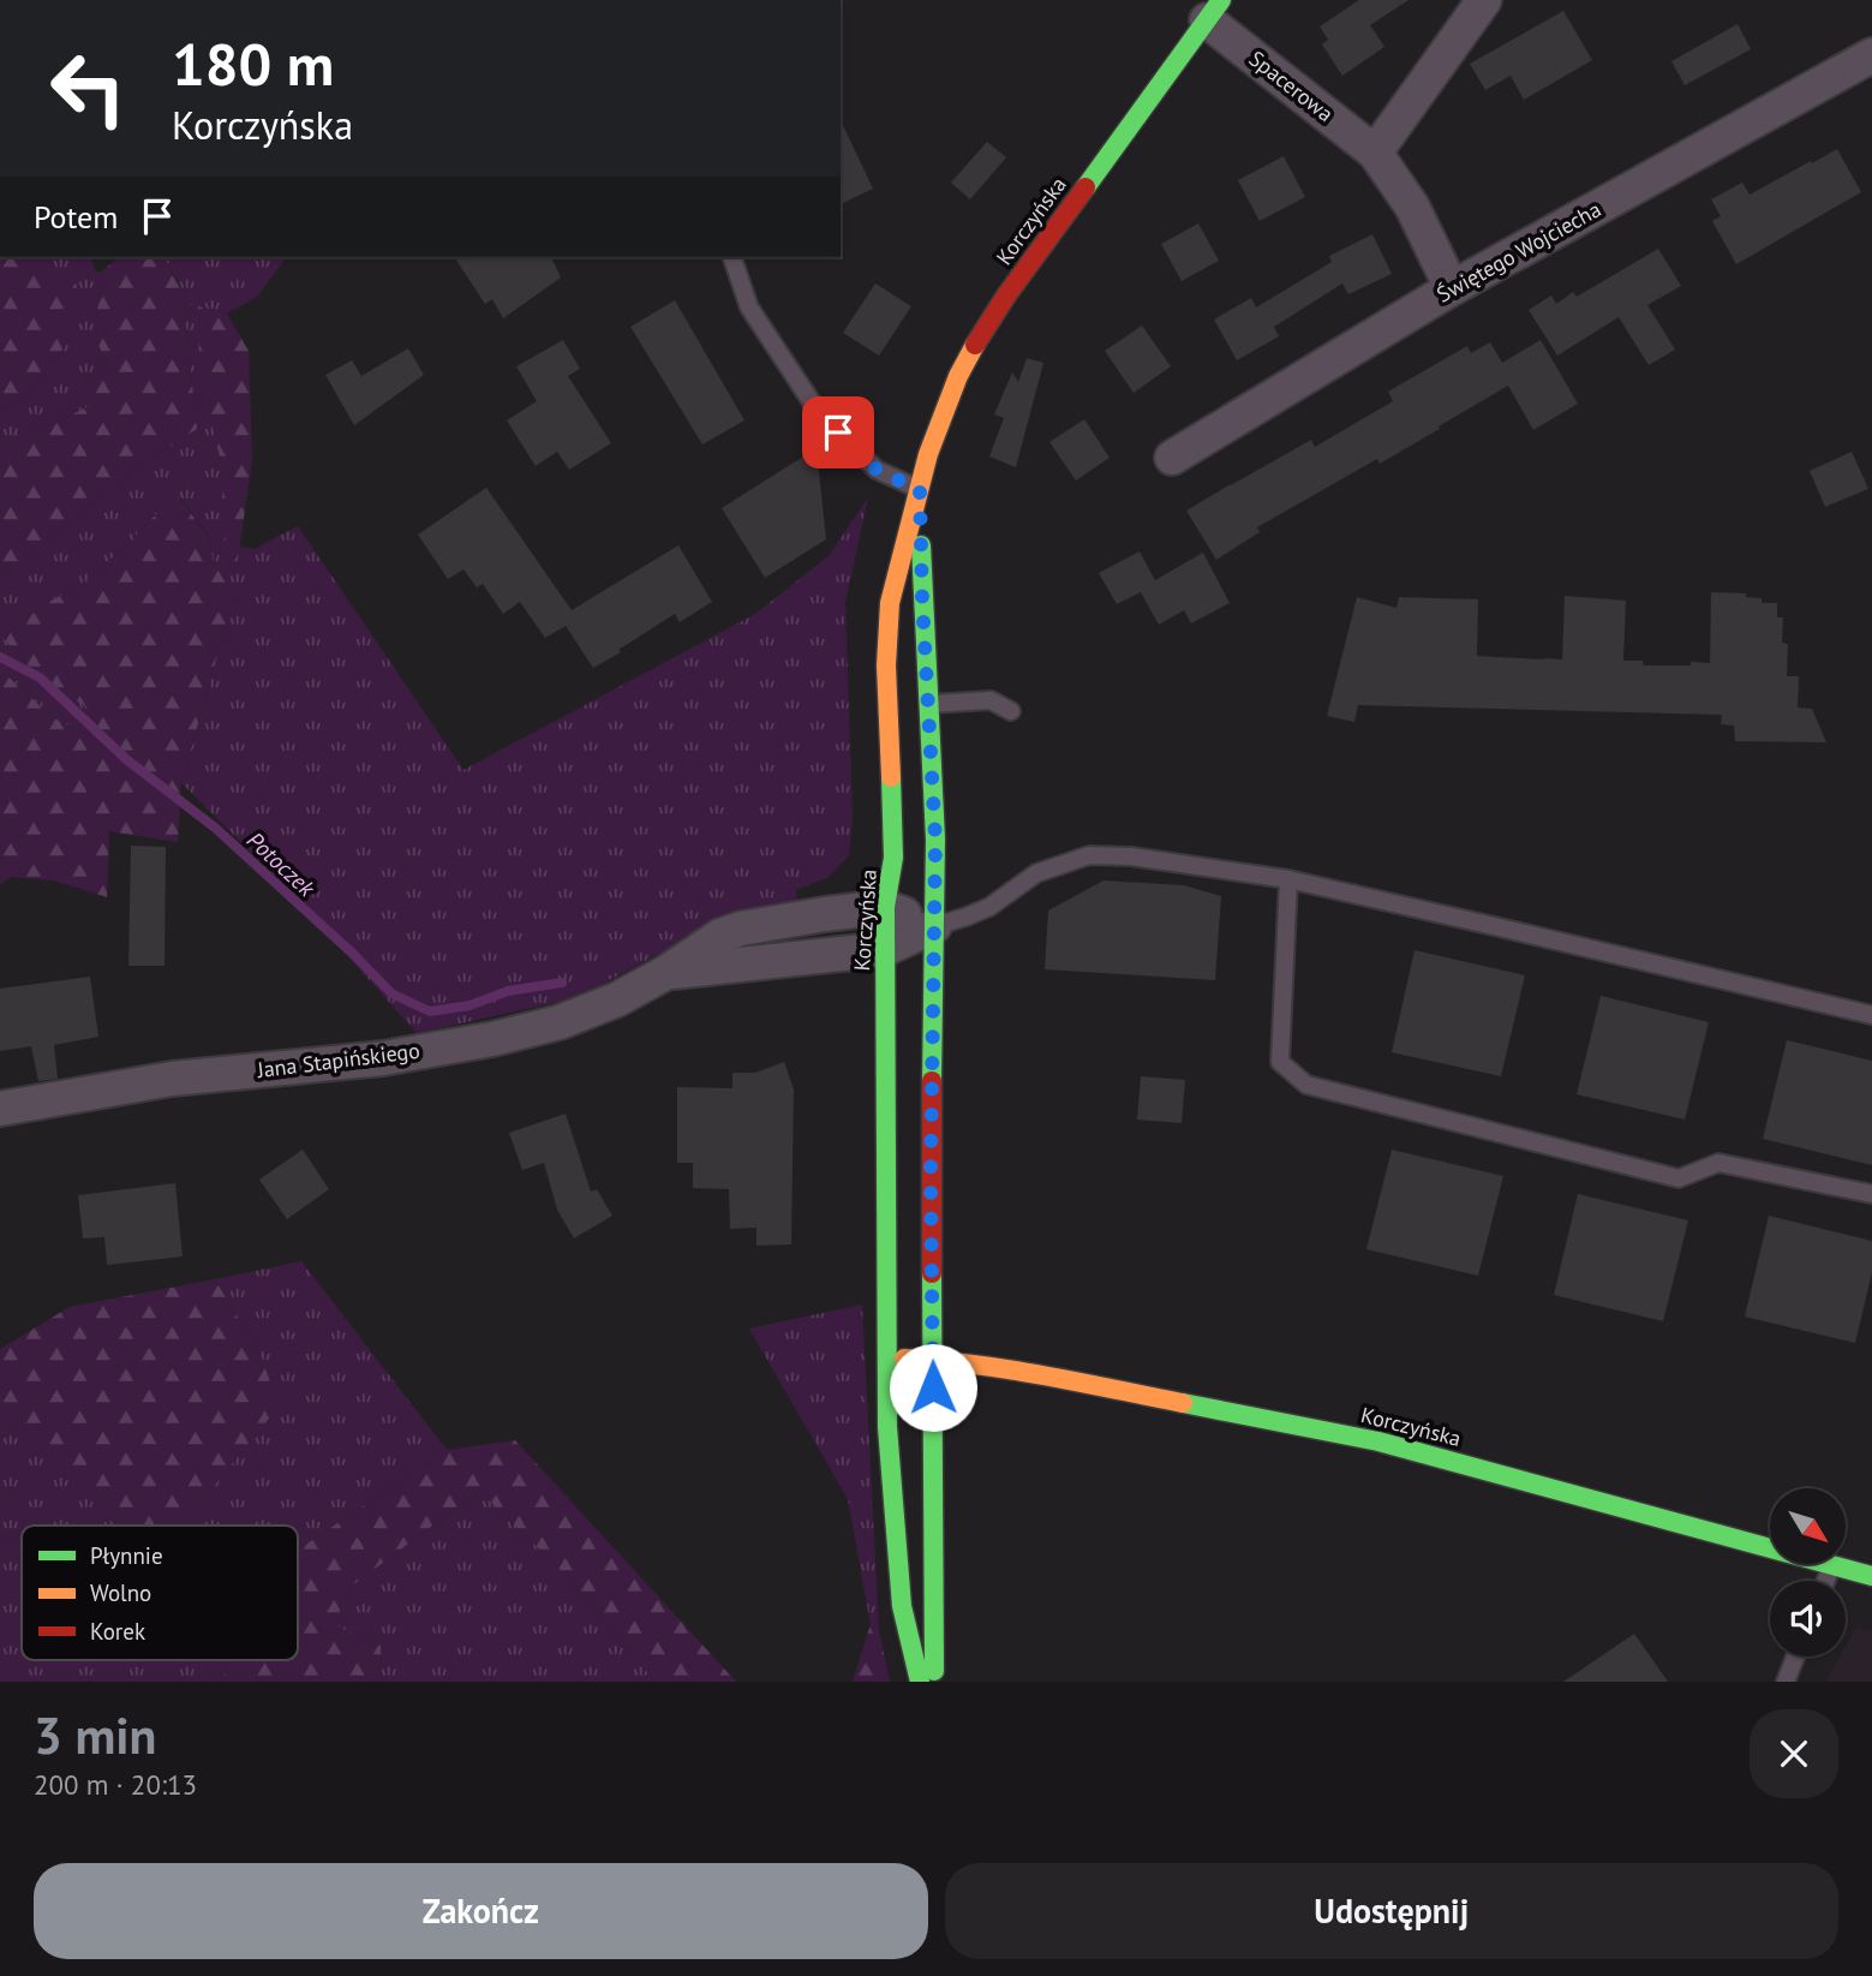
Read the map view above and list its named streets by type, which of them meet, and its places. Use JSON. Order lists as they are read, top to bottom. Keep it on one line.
{"streets":{"main road":["Korczyńska"],"street":["Spacerowa","Świętego Wojciecha","Jana Stapińskiego"]},"crossings":[["Spacerowa","Korczyńska"],["Spacerowa","Świętego Wojciecha"],["Korczyńska","Jana Stapińskiego"]],"water":["Potoczek"],"legend":["Płynnie","Wolno","Korek"],"north":"bottom right","page":{"turn":["180 m","Korczyńska"],"then":"Potem","heading":["3 min","200 m · 20:13"],"buttons":["Zakończ","Udostępnij"]}}
